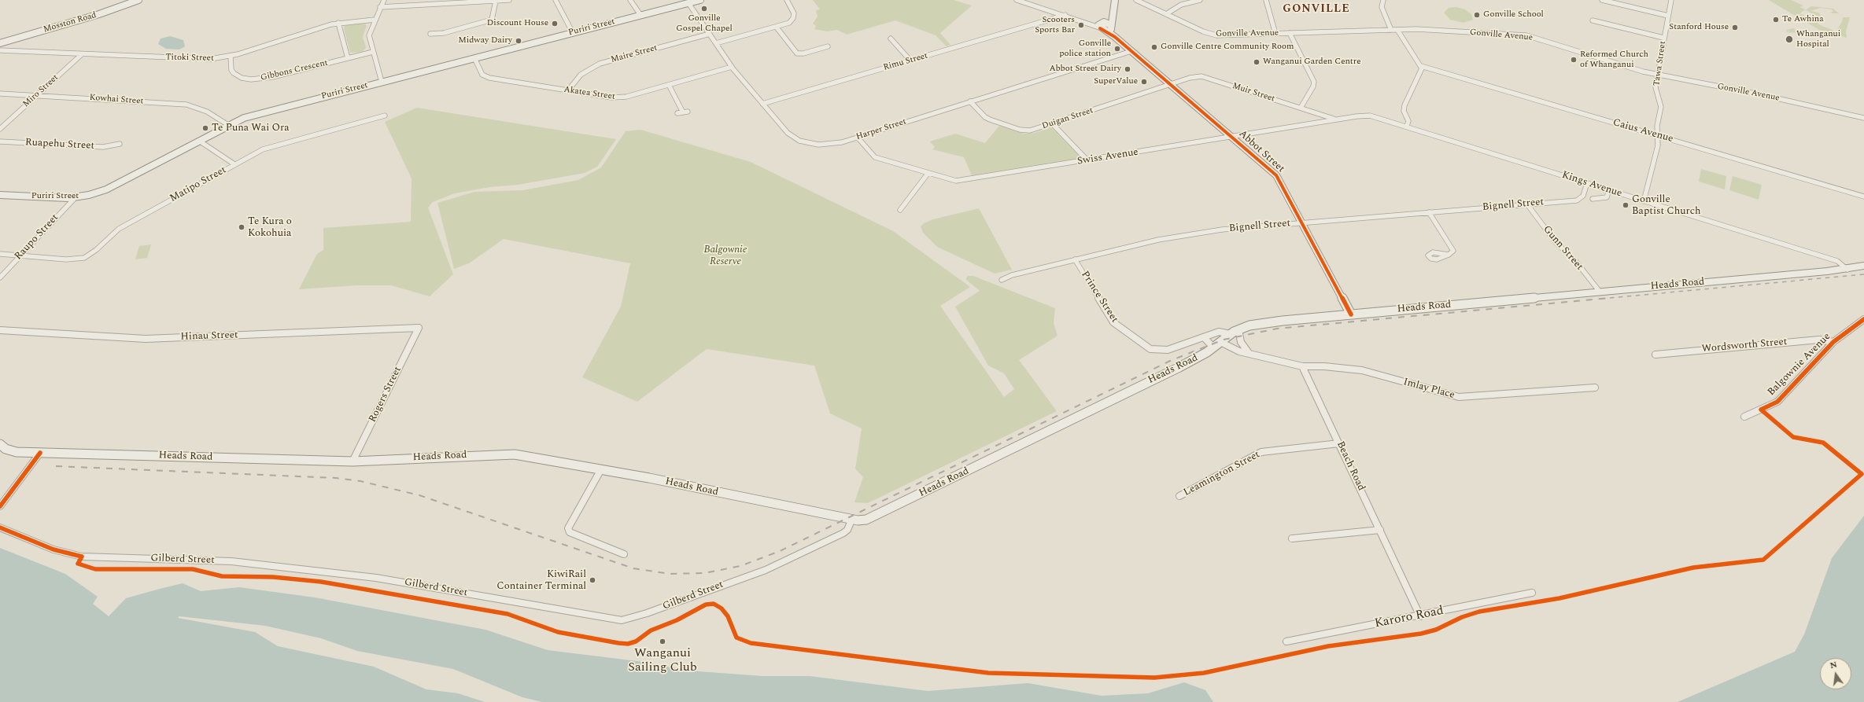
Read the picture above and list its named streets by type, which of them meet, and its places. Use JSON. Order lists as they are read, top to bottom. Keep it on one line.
{"streets":{"main road":["Mosston Road","Puriri Street","Abbot Street","Heads Road"],"street":["Gonville Avenue","Maire Street","Titoki Street","Rimu Street","Tawa Street","Gibbons Crescent","Miro Street","Muir Street","Akatea Street","Kowhai Street","Duigan Street","Harper Street","Caius Avenue","Ruapehu Street","Swiss Avenue","Matipo Street","Kings Avenue","Bignell Street","Raupo Street","Gunn Street","Prince Street","Hinau Street","Wordsworth Street","Balgownie Avenue","Imlay Place","Rogers Street","Beach Road","Leamington Street","Gilberd Street","Karoro Road"]},"crossings":[["Puriri Street","Akatea Street"],["Puriri Street","Kowhai Street"],["Puriri Street","Harper Street"],["Puriri Street","Raupo Street"],["Gonville Avenue","Tawa Street"],["Maire Street","Akatea Street"],["Maire Street","Harper Street"],["Titoki Street","Gibbons Crescent"],["Titoki Street","Miro Street"],["Rimu Street","Harper Street"],["Tawa Street","Caius Avenue"],["Tawa Street","Kings Avenue"],["Miro Street","Kowhai Street"],["Muir Street","Duigan Street"],["Muir Street","Abbot Street"],["Muir Street","Swiss Avenue"],["Akatea Street","Harper Street"],["Duigan Street","Harper Street"],["Duigan Street","Abbot Street"],["Harper Street","Abbot Street"],["Harper Street","Swiss Avenue"],["Abbot Street","Swiss Avenue"],["Abbot Street","Bignell Street"],["Abbot Street","Heads Road"],["Swiss Avenue","Kings Avenue"],["Matipo Street","Raupo Street"],["Kings Avenue","Bignell Street"],["Kings Avenue","Heads Road"],["Bignell Street","Gunn Street"],["Bignell Street","Prince Street"],["Gunn Street","Heads Road"],["Heads Road","Prince Street"],["Heads Road","Rogers Street"],["Heads Road","Gilberd Street"],["Hinau Street","Rogers Street"],["Wordsworth Street","Balgownie Avenue"],["Imlay Place","Beach Road"],["Beach Road","Leamington Street"],["Beach Road","Karoro Road"]],"districts":["GONVILLE"],"parks":["Balgownie Reserve"],"places":["Gonville Gospel Chapel","Gonville School","Te Awhina","Discount House","Scooters Sports Bar","Stanford House","Whanganui Hospital","Midway Dairy","Gonville Centre Community Room","Gonville police station","Reformed Church of Whanganui","Wanganui Garden Centre","Abbot Street Dairy","SuperValue","Te Puna Wai Ora","Gonville Baptist Church","Te Kura o Kokohuia","KiwiRail Container Terminal","Wanganui Sailing Club"],"north":"top"}
